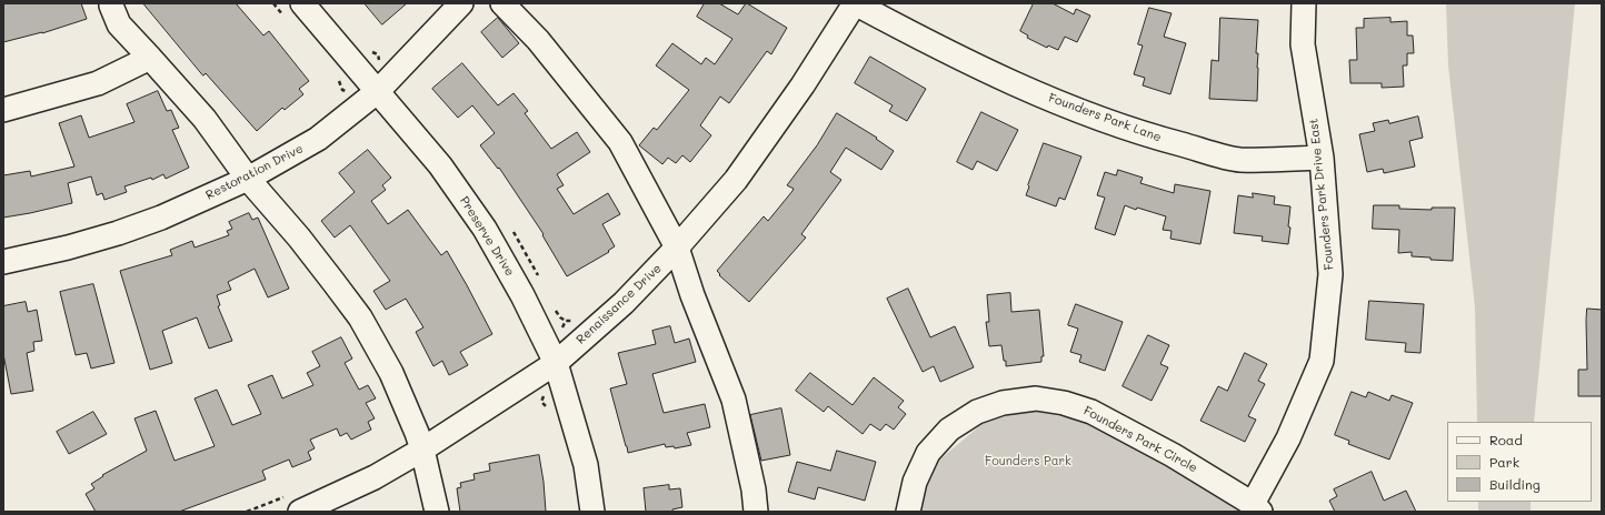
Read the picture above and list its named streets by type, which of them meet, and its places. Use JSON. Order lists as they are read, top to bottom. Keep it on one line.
{"streets":{"street":["Founders Park Lane","Restoration Drive","Founders Park Drive East","Preserve Drive","Renaissance Drive","Founders Park Circle"]},"crossings":[["Founders Park Lane","Founders Park Drive East"],["Founders Park Lane","Renaissance Drive"],["Restoration Drive","Preserve Drive"],["Founders Park Drive East","Founders Park Circle"],["Preserve Drive","Renaissance Drive"]],"parks":["Founders Park"],"legend":["Road","Park","Building"]}
